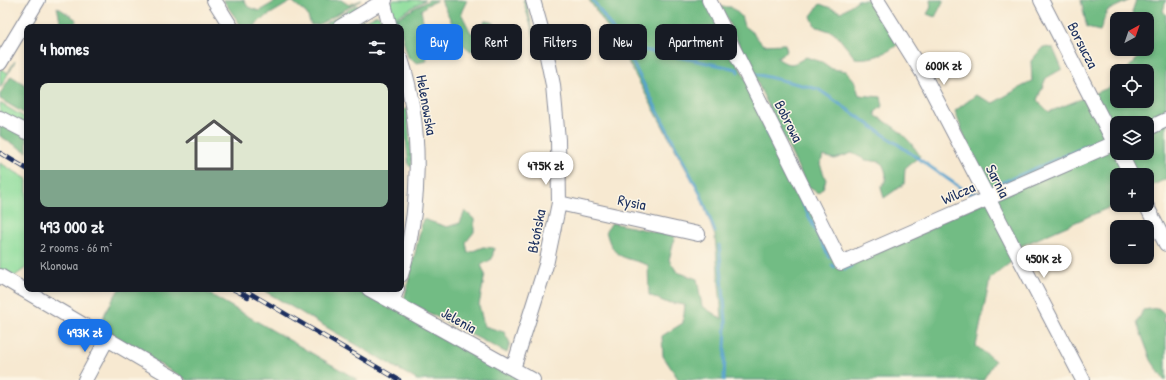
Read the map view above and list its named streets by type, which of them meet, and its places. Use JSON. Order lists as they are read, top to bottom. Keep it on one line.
{"streets":{"street":["Borsucza","Helenowska","Bobrowa","Sarnia","Wilcza","Rysia","Błońska","Jelenia"]},"crossings":[["Bobrowa","Wilcza"],["Sarnia","Wilcza"],["Rysia","Błońska"],["Błońska","Jelenia"]],"north":"top right","page":{"map_buttons":["+","−"],"chip":["Buy","Rent","Filters","New","Apartment"],"heading":"4 homes","price":["600K zł","475K zł","450K zł","493K zł"],"list":[{"name":"493 000 zł","note":"2 rooms · 66 m² · Klonowa"}]}}
